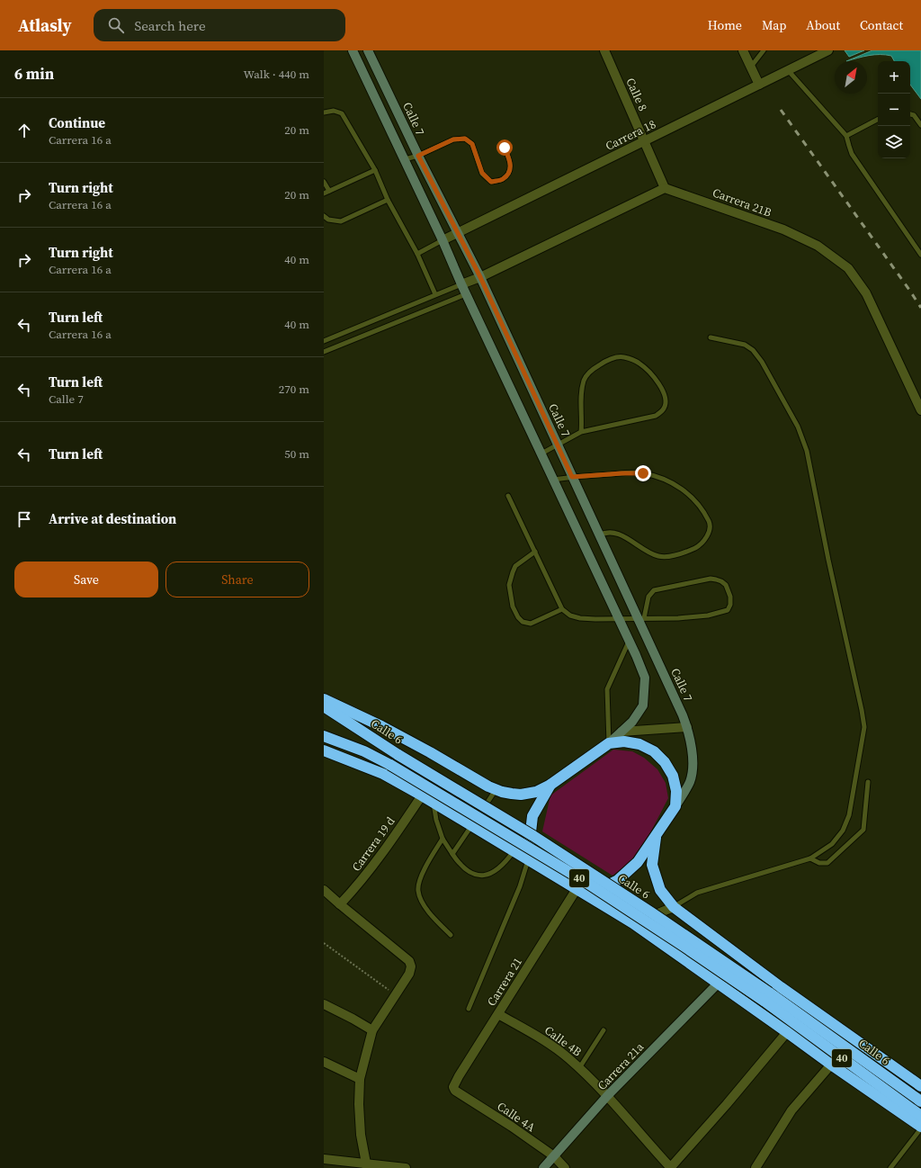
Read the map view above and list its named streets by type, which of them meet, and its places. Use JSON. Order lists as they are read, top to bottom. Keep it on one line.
{"streets":{"highway":["Calle 6","40"],"main road":["Calle 7","Carrera 21a"],"street":["Calle 8","Carrera 18","Carrera 21B","Carrera 19 d","Carrera 21","Calle 4B","Calle 4A"]},"crossings":[["Calle 8","Carrera 18"],["Calle 8","Carrera 21B"],["Calle 7","Carrera 18"],["Carrera 21","Calle 4B"],["Carrera 21","Calle 4A"],["Calle 4B","Carrera 21a"],["Carrera 21a","Calle 4A"]],"north":"top right","page":{"header":"Atlasly","search":"Search here","nav":["Home","Map","About","Contact"],"heading":["6 min","Walk · 440 m"],"map_buttons":["+","−"],"list":[["Continue","Carrera 16 a","20 m"],["Turn right","Carrera 16 a","20 m"],["Turn right","Carrera 16 a","40 m"],["Turn left","Carrera 16 a","40 m"],["Turn left","Calle 7","270 m"],["Turn left","50 m"],"Arrive at destination"],"buttons":["Save","Share"]}}
